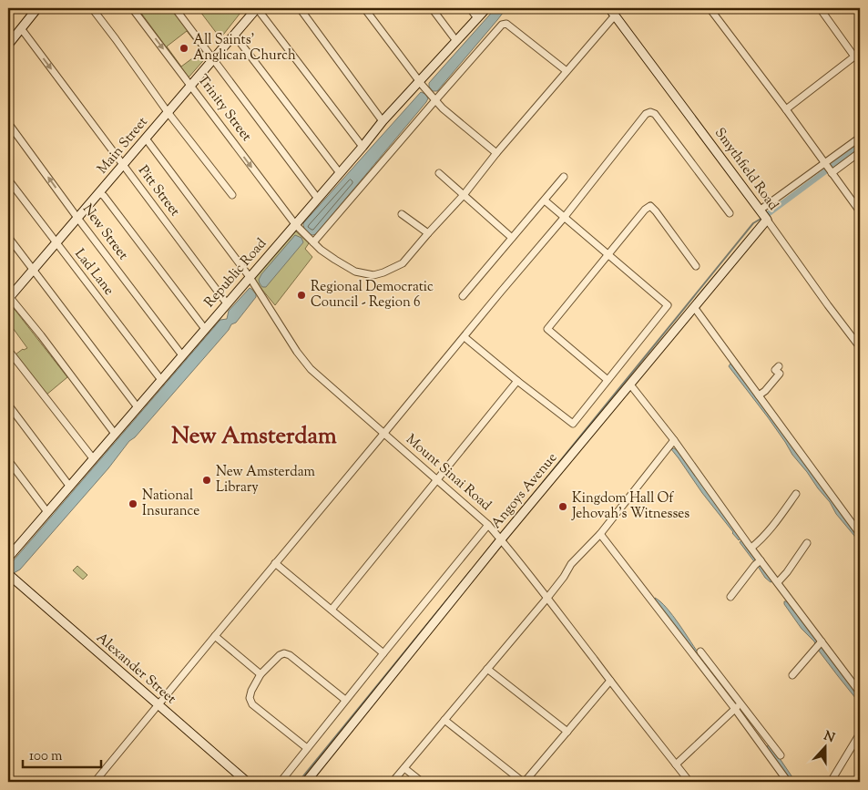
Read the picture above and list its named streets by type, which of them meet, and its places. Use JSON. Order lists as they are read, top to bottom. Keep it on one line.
{"streets":{"street":["Trinity Street","Main Street","Smythfield Road","Pitt Street","New Street","Lad Lane","Republic Road","Mount Sinai Road","Angoys Avenue","Alexander Street"]},"crossings":[["Trinity Street","Main Street"],["Trinity Street","Smythfield Road"],["Trinity Street","Republic Road"],["Main Street","Pitt Street"],["Main Street","New Street"],["Main Street","Lad Lane"],["Main Street","Mount Sinai Road"],["Smythfield Road","Angoys Avenue"],["Pitt Street","Republic Road"],["New Street","Republic Road"],["Lad Lane","Republic Road"],["Republic Road","Mount Sinai Road"],["Mount Sinai Road","Angoys Avenue"]],"one_way":["Pitt Street","New Street"],"districts":["New Amsterdam"],"places":["All Saints' Anglican Church","Regional Democratic Council - Region 6","New Amsterdam Library","National Insurance","Kingdom Hall Of Jehovah’s Witnesses"],"scale_bar":"100 m","north":"top"}
